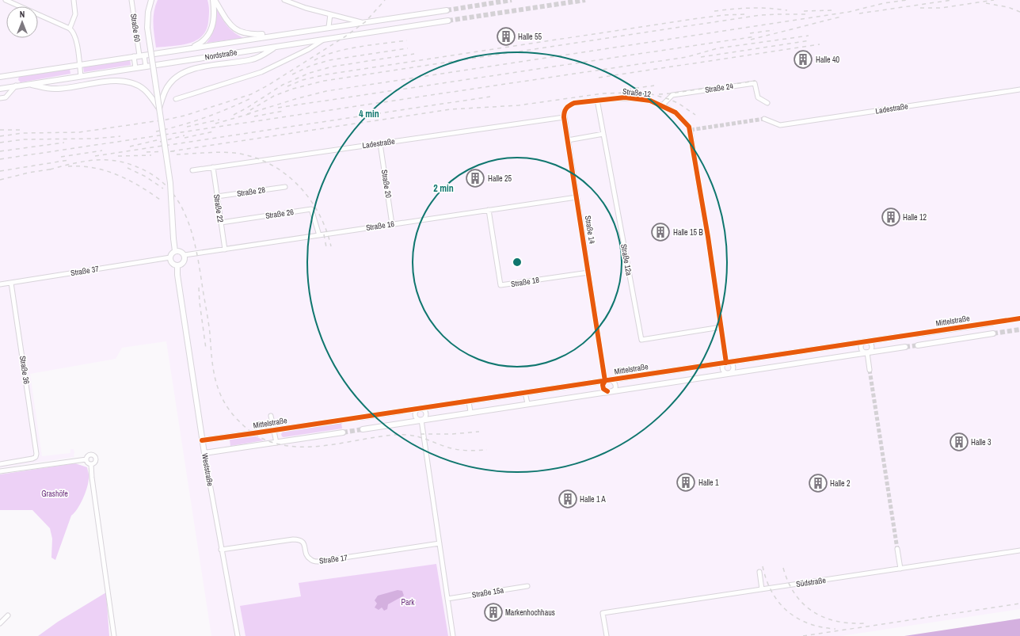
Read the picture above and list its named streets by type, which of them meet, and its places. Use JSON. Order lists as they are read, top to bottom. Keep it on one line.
{"streets":{"street":["Straße 60","Nordstraße","Straße 24","Straße 12","Ladestraße","Straße 20","Straße 28","Straße 22","Straße 26","Straße 16","Straße 14","Straße 12a","Straße 37","Straße 18","Mittelstraße","Straße 36","Weststraße","Straße 17","Südstraße","Straße 15a"]},"crossings":[["Straße 60","Nordstraße"],["Straße 24","Straße 12"],["Straße 12","Ladestraße"],["Straße 12","Straße 14"],["Straße 12","Straße 12a"],["Ladestraße","Straße 20"],["Ladestraße","Straße 22"],["Ladestraße","Straße 14"],["Straße 20","Straße 16"],["Straße 28","Straße 22"],["Straße 22","Straße 26"],["Straße 22","Straße 16"],["Straße 26","Straße 16"],["Straße 16","Straße 14"],["Straße 16","Straße 37"],["Straße 16","Straße 18"],["Straße 16","Weststraße"],["Straße 14","Straße 18"],["Straße 37","Straße 36"],["Straße 37","Weststraße"],["Mittelstraße","Weststraße"],["Weststraße","Straße 17"]],"parks":["Grashöfe","Park"],"places":{"building":["Halle 55","Halle 40","Halle 25","Halle 12","Halle 15 B","Halle 3","Halle 1","Halle 2","Halle 1 A","Markenhochhaus"]},"north":"top","rings":["4 min","2 min"]}
